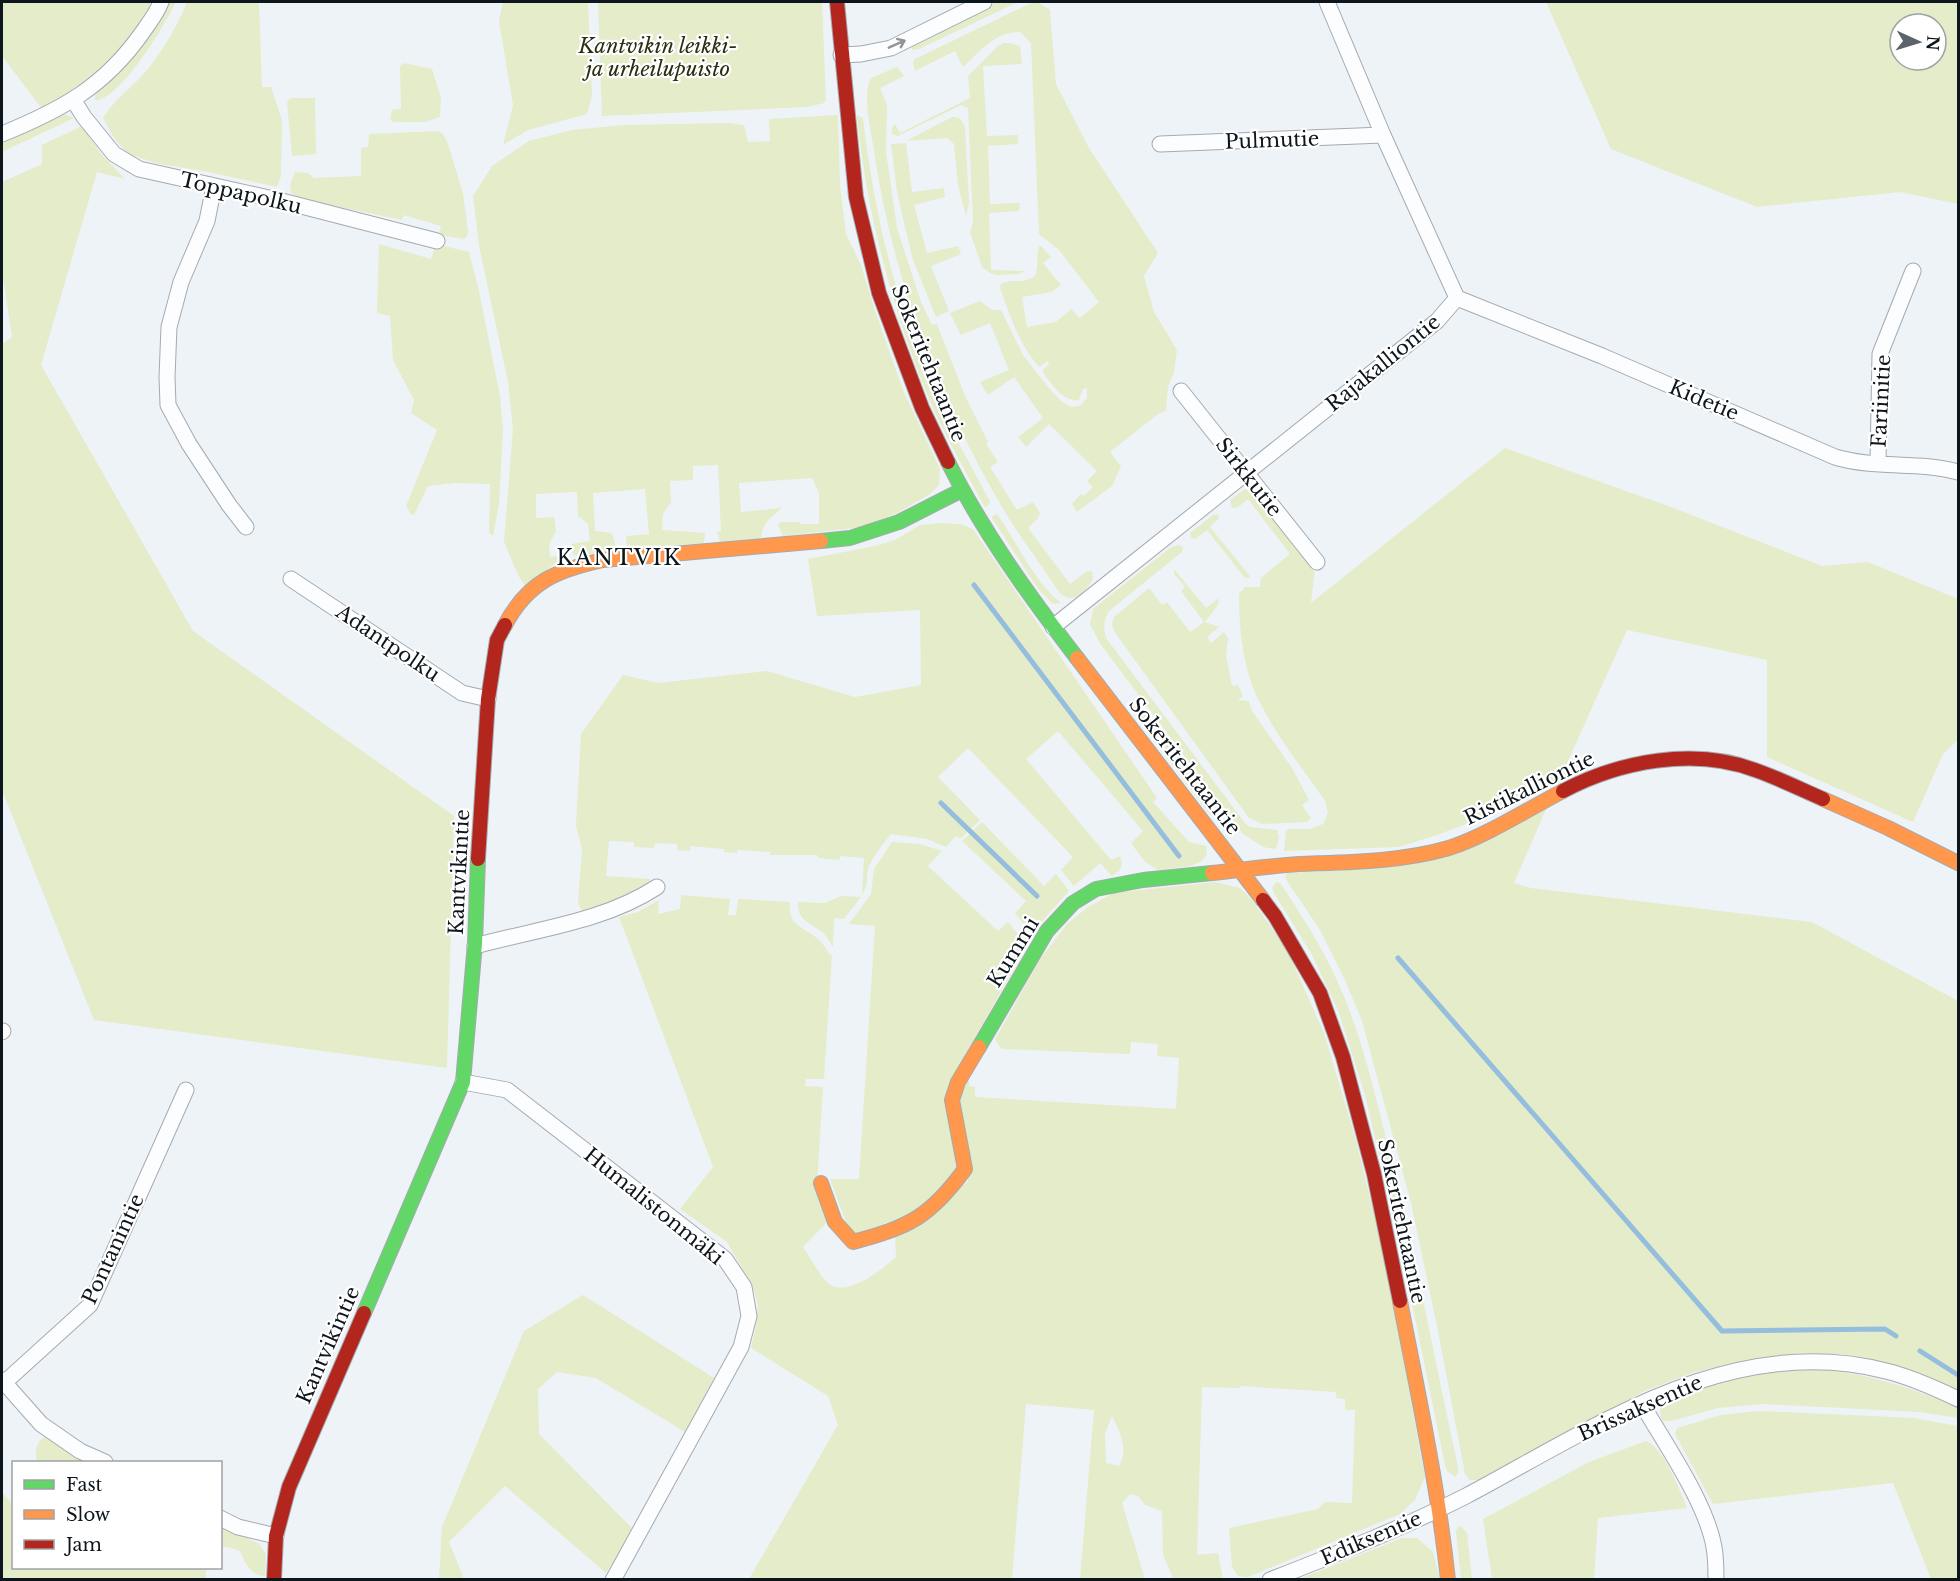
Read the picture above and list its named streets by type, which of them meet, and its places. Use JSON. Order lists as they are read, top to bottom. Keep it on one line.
{"streets":{"street":["Pulmutie","Toppapolku","Sokeritehtaantie","Rajakalliontie","Kidetie","Fariinitie","Sirkkutie","Adantpolku","Ristikalliontie","Kantvikintie","Kummi","Humalistonmäki","Pontanintie","Brissaksentie","Ediksentie"]},"crossings":[["Pulmutie","Rajakalliontie"],["Sokeritehtaantie","Rajakalliontie"],["Sokeritehtaantie","Ristikalliontie"],["Sokeritehtaantie","Kantvikintie"],["Sokeritehtaantie","Kummi"],["Sokeritehtaantie","Brissaksentie"],["Sokeritehtaantie","Ediksentie"],["Rajakalliontie","Kidetie"],["Rajakalliontie","Sirkkutie"],["Kidetie","Fariinitie"],["Adantpolku","Kantvikintie"],["Ristikalliontie","Kummi"],["Kantvikintie","Humalistonmäki"],["Brissaksentie","Ediksentie"]],"districts":["KANTVIK"],"parks":["Kantvikin leikki- ja urheilupuisto"],"legend":["Fast","Slow","Jam"],"north":"right"}
